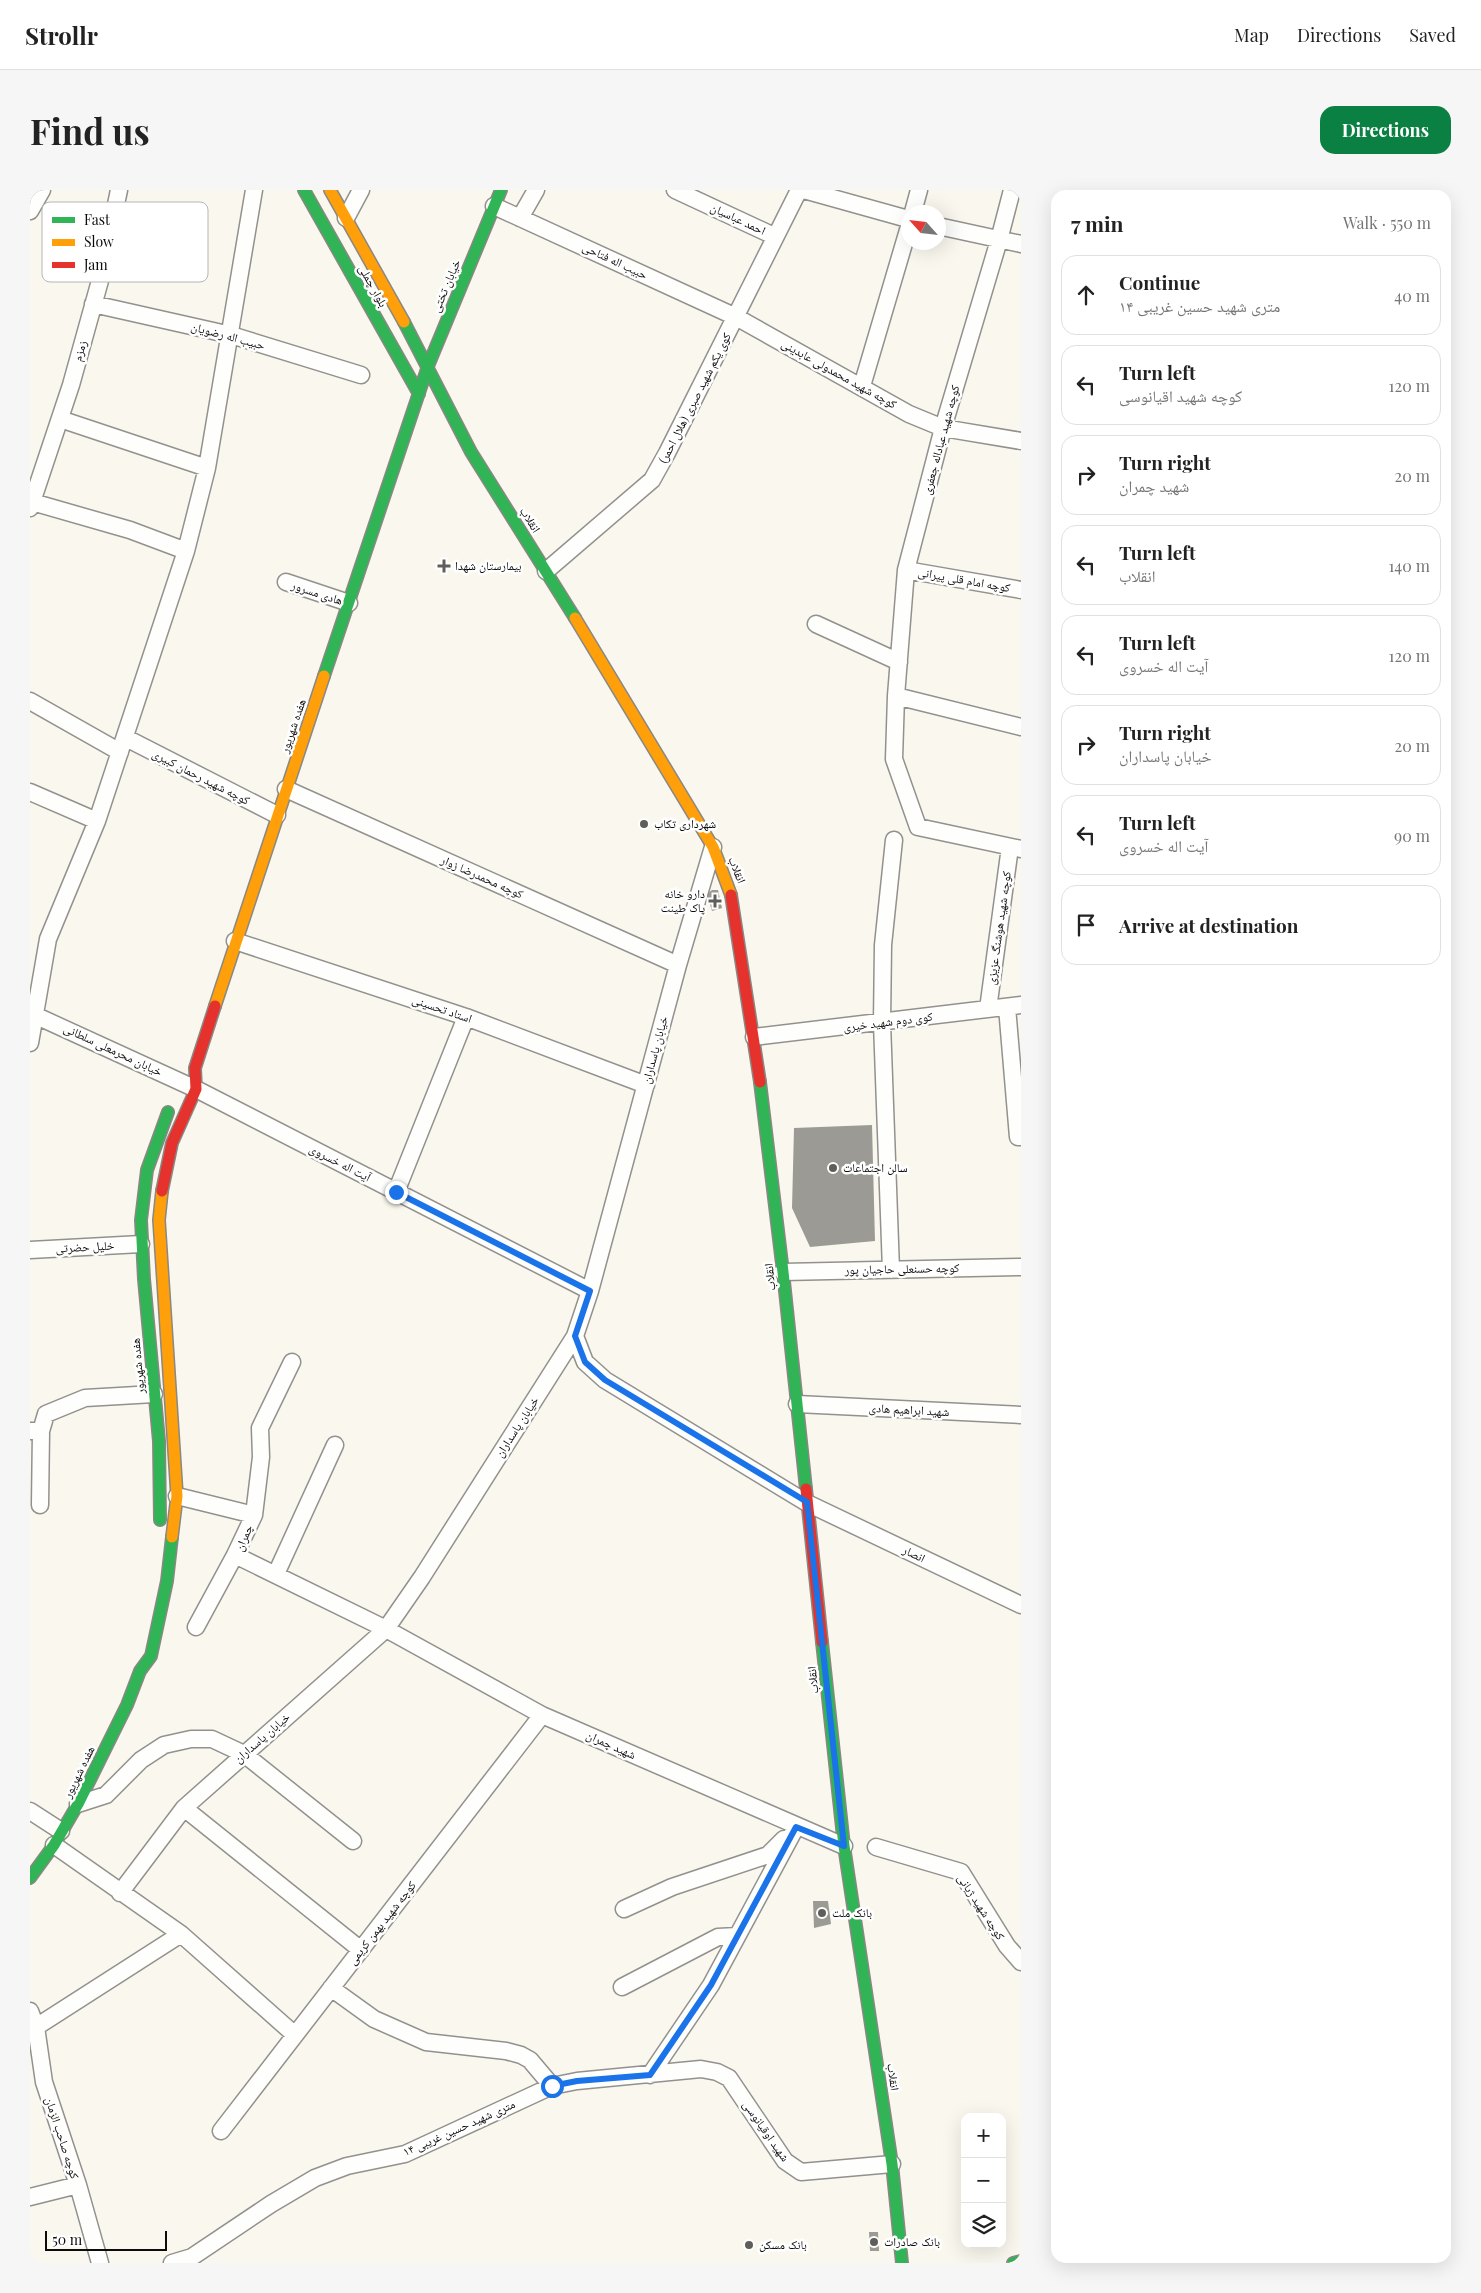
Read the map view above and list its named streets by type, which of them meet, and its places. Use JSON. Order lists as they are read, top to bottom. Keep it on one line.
{"streets":{"main road":["بلوار چملی","خیابان تختی","انقلاب","هفده شهریور"],"street":["احمد عباسیان","حبیب اله فتاحی","حبیب اله رضویان","زمزم","کوچه شهید محمدولی عابدینی","کوی یکم شهید صبری (هلال احمر)","کوچه شهید عباداله جعفری","کوچه امام قلی پیرانی","هادی مسرور","کوچه شهید رحمان کبیری","کوچه محمدرضا زوار","کوچه شهید هوشنگ عزیزی","استاد تحسینی","کوی دوم شهید خیری","خیابان محرمعلی سلطانی","خیابان پاسداران","آیت اله خسروی","خلیل حضرتی","کوچه حسنعلی حاجیان پور","شهید ابراهیم هادی","چمران","انصار","شهید چمران","کوچه شهید ژیانی","کوچه شهید بهمن کریمی","۱۴ متری شهید حسین غریبی","شهید اوقیانوسی","کوچه صاحب الزمان"]},"crossings":[["احمد عباسیان","کوی یکم شهید صبری (هلال احمر)"],["حبیب اله فتاحی","خیابان تختی"],["حبیب اله فتاحی","کوچه شهید محمدولی عابدینی"],["حبیب اله فتاحی","کوی یکم شهید صبری (هلال احمر)"],["بلوار چملی","خیابان تختی"],["بلوار چملی","انقلاب"],["بلوار چملی","هفده شهریور"],["خیابان تختی","انقلاب"],["خیابان تختی","هفده شهریور"],["حبیب اله رضویان","زمزم"],["کوچه شهید محمدولی عابدینی","کوی یکم شهید صبری (هلال احمر)"],["کوچه شهید محمدولی عابدینی","کوچه شهید عباداله جعفری"],["کوی یکم شهید صبری (هلال احمر)","انقلاب"],["کوچه شهید عباداله جعفری","کوچه امام قلی پیرانی"],["کوچه شهید عباداله جعفری","کوچه شهید هوشنگ عزیزی"],["انقلاب","کوی دوم شهید خیری"],["انقلاب","خیابان پاسداران"],["انقلاب","کوچه حسنعلی حاجیان پور"],["انقلاب","شهید ابراهیم هادی"],["انقلاب","انصار"],["انقلاب","شهید چمران"],["انقلاب","شهید اوقیانوسی"],["هادی مسرور","هفده شهریور"],["هفده شهریور","کوچه شهید رحمان کبیری"],["هفده شهریور","کوچه محمدرضا زوار"],["هفده شهریور","استاد تحسینی"],["هفده شهریور","خیابان محرمعلی سلطانی"],["هفده شهریور","آیت اله خسروی"],["هفده شهریور","خلیل حضرتی"],["کوچه محمدرضا زوار","خیابان پاسداران"],["کوچه شهید هوشنگ عزیزی","کوی دوم شهید خیری"],["استاد تحسینی","خیابان پاسداران"],["خیابان محرمعلی سلطانی","آیت اله خسروی"],["خیابان پاسداران","آیت اله خسروی"],["خیابان پاسداران","چمران"],["خیابان پاسداران","شهید چمران"],["چمران","شهید چمران"],["شهید چمران","کوچه شهید بهمن کریمی"],["۱۴ متری شهید حسین غریبی","شهید اوقیانوسی"]],"places":{"health":["بیمارستان شهدا","دارو خانه پاک طینت"],"other":["شهرداری تکاب","سالن اجتماعات","بانک ملت","بانک صادرات","بانک مسکن"]},"legend":["Fast","Slow","Jam"],"scale_bar":"50 m","north":"top left","page":{"header":"Strollr","nav":["Map","Directions","Saved"],"buttons":"Directions","title":"Find us","heading":["7 min","Walk · 550 m"],"list":[["Continue","۱۴ متری شهید حسین غریبی","40 m"],["Turn left","کوچه شهید اقیانوسی","120 m"],["Turn right","شهید چمران","20 m"],["Turn left","انقلاب","140 m"],["Turn left","آیت اله خسروی","120 m"],["Turn right","خیابان پاسداران","20 m"],["Turn left","آیت اله خسروی","90 m"],"Arrive at destination"],"map_buttons":["+","−"],"scale":"50 m"}}
